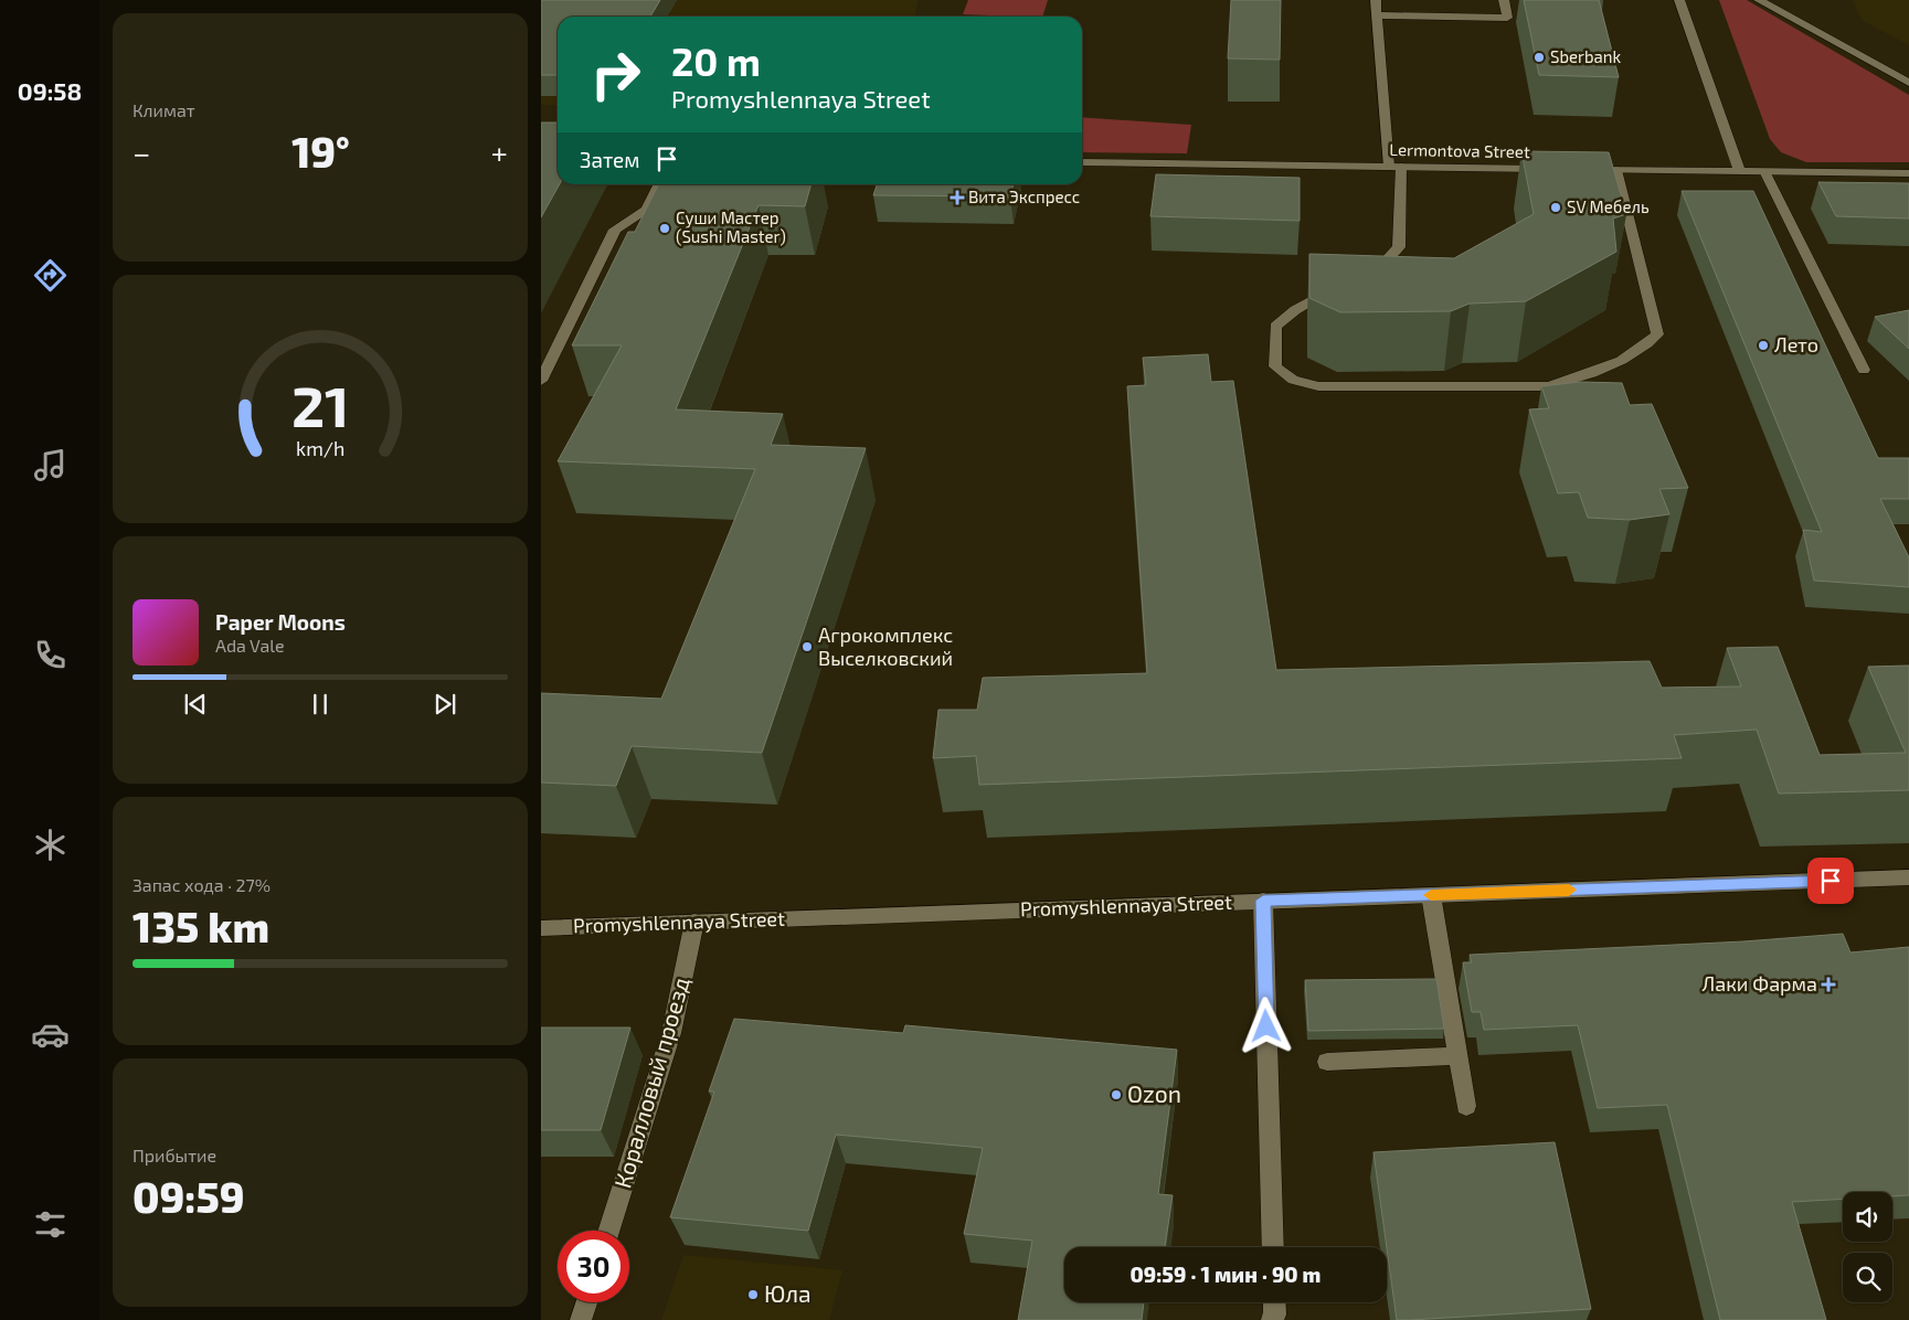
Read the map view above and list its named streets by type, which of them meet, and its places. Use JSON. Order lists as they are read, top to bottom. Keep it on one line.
{"streets":{"street":["Lermontova Street","Promyshlennaya Street","Коралловый проезд"]},"crossings":[["Promyshlennaya Street","Коралловый проезд"]],"places":{"other":["Sberbank","SV Мебель","Суши Мастер (Sushi Master)","Лето","Агрокомплекс Выселковский","Ozon","Юла"],"health":["Вита Экспресс","Лаки Фарма"]},"page":{"tabs":"09:58","tile":["Климат",["Запас хода · 27%","135 km"],["Прибытие","09:59"]],"turn":["20 m","Promyshlennaya Street"],"heat":["−","19°","+"],"then":"Затем","song":["Paper Moons","Ada Vale"],"limit":"30","trip":"09:59 · 1 мин · 90 m","gauge":["21","km/h"]}}
